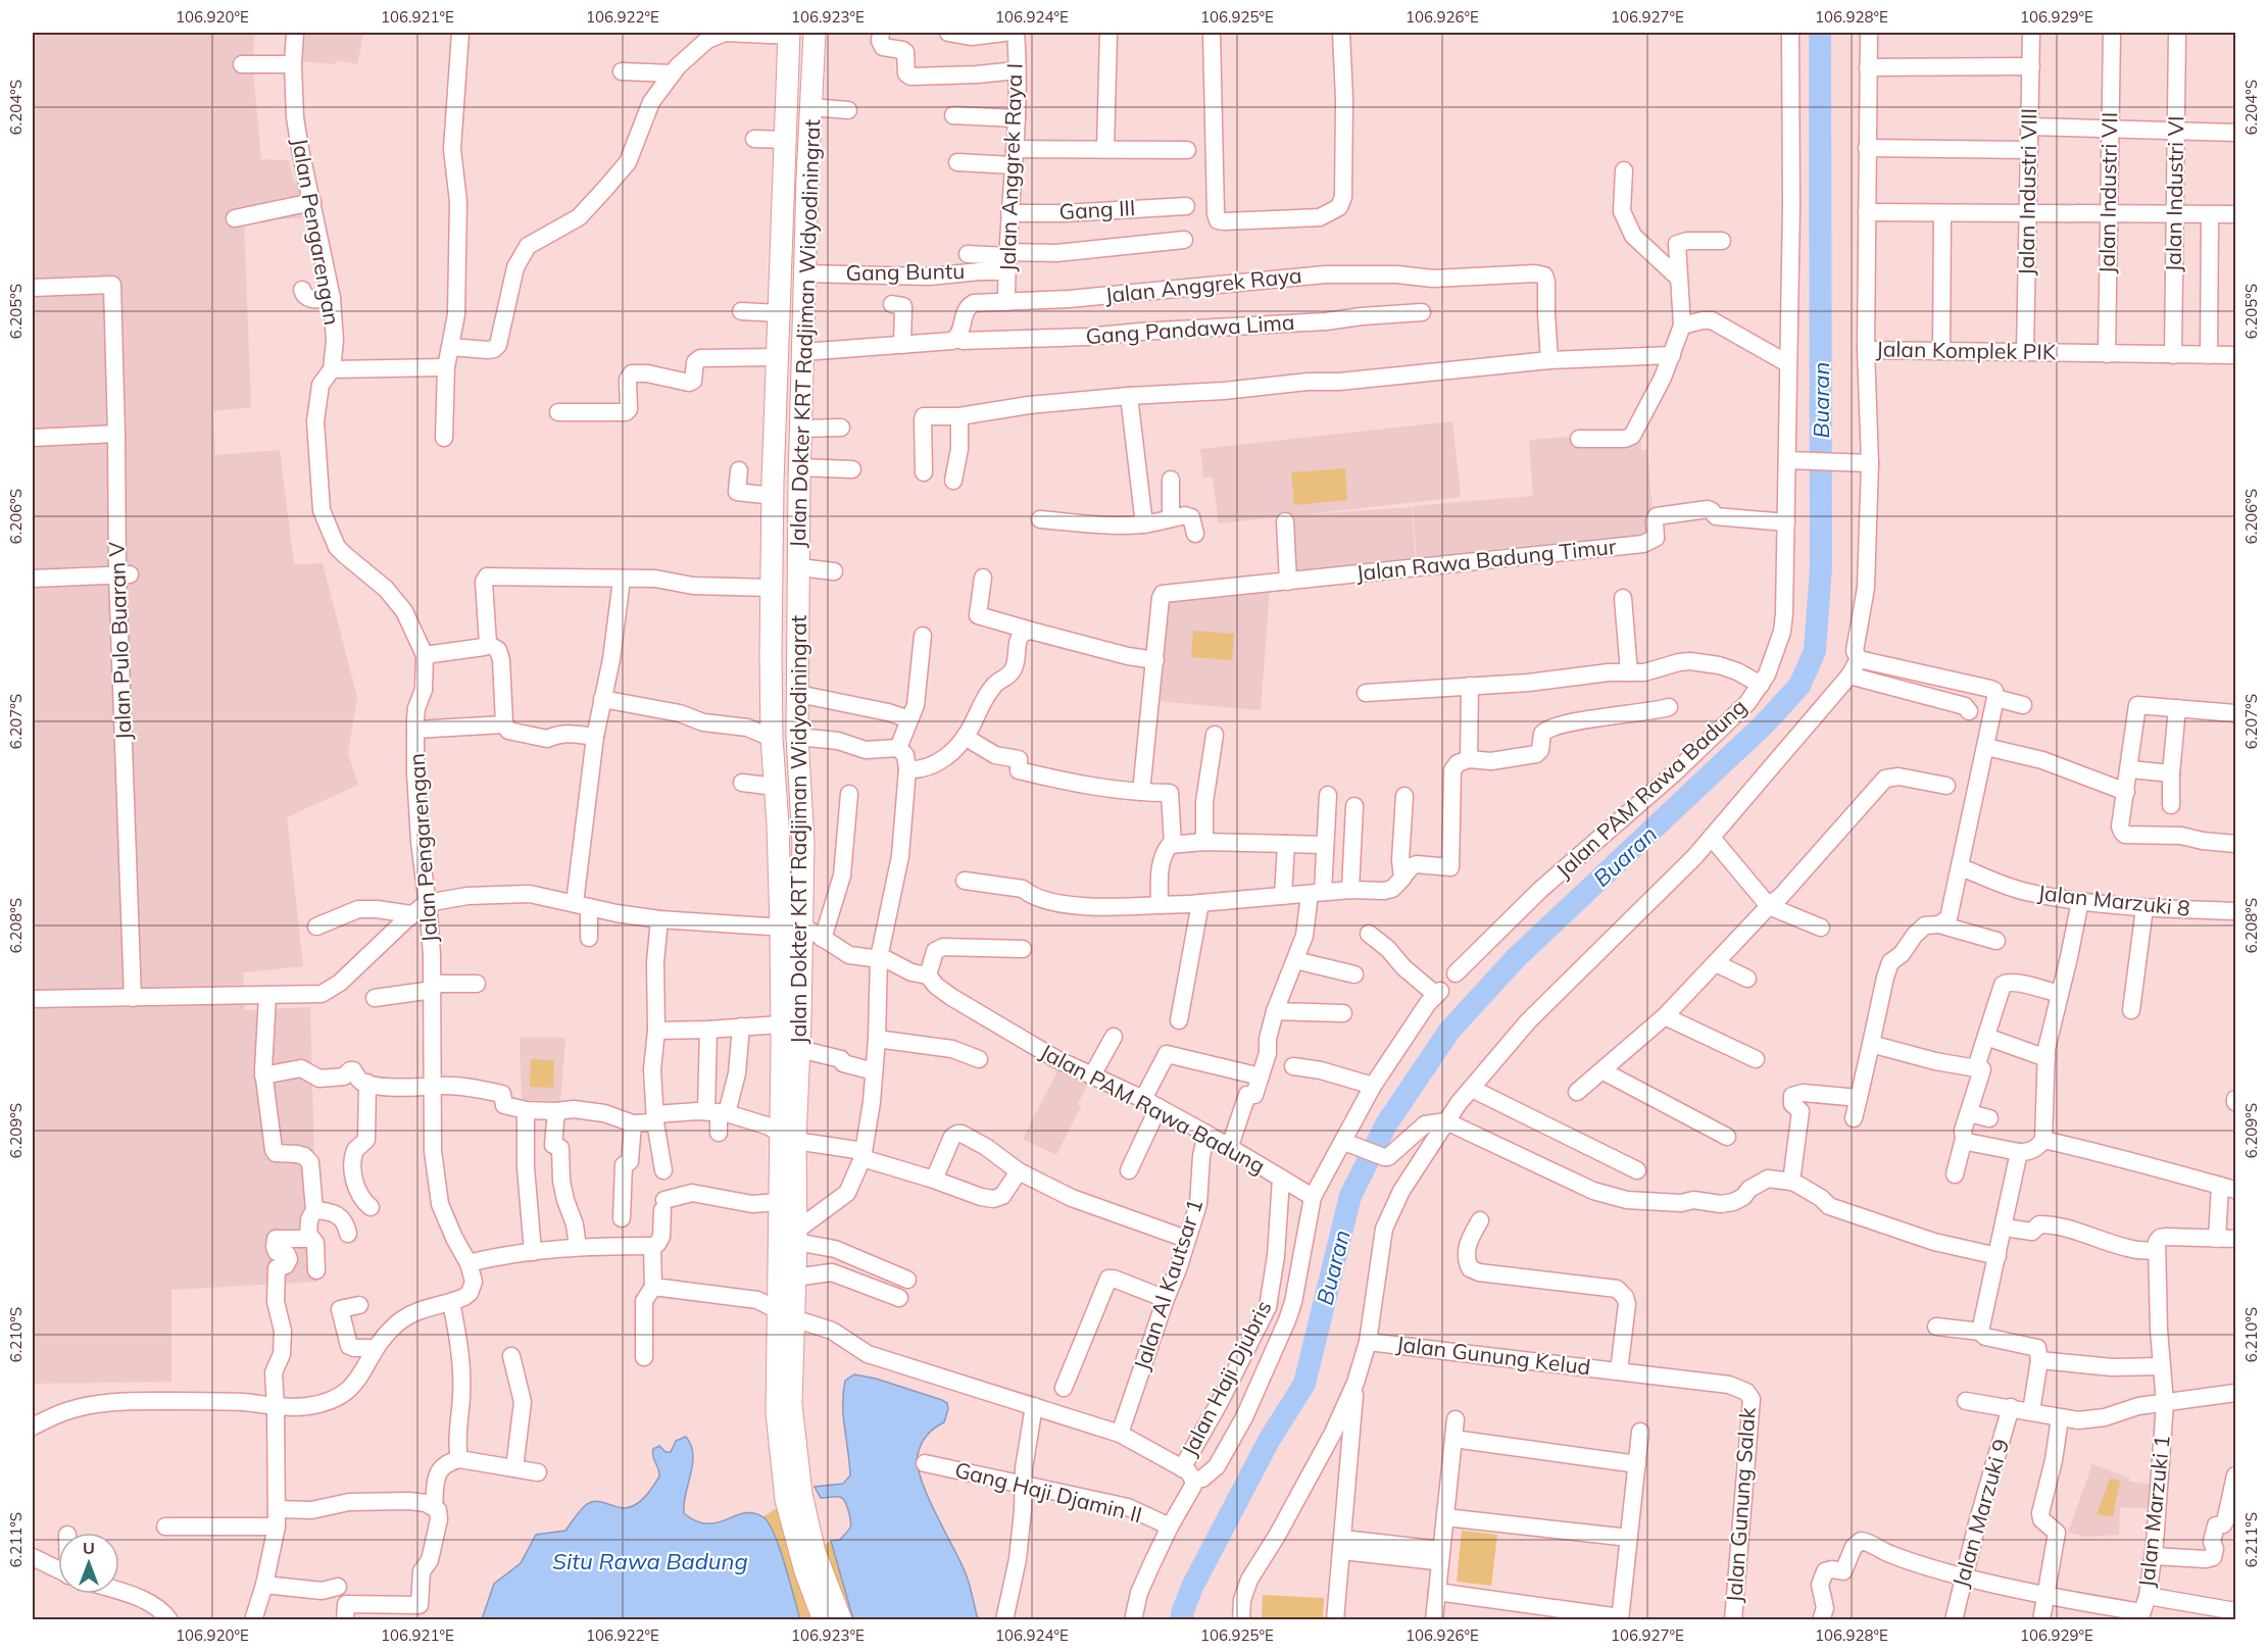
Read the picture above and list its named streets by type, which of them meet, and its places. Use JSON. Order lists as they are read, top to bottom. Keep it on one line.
{"streets":{"main road":["Jalan Dokter KRT Radjiman Widyodiningrat"],"street":["Jalan Anggrek Raya I","Jalan Industri VIII","Jalan Industri VII","Jalan Industri VI","Gang III","Jalan Pengarengan","Gang Buntu","Jalan Anggrek Raya","Gang Pandawa Lima","Jalan Komplek PIK","Jalan Rawa Badung Timur","Jalan Pulo Buaran V","Jalan PAM Rawa Badung","Jalan Marzuki 8","Jalan Al Kautsar 1","Jalan Gunung Kelud","Jalan Haji Djubris","Gang Haji Djamin II","Jalan Gunung Salak","Jalan Marzuki 1","Jalan Marzuki 9"]},"crossings":[["Jalan Anggrek Raya I","Gang III"],["Jalan Anggrek Raya I","Gang Buntu"],["Jalan Anggrek Raya I","Jalan Anggrek Raya"],["Jalan Industri VIII","Jalan Komplek PIK"],["Jalan Industri VII","Jalan Komplek PIK"],["Jalan Industri VI","Jalan Komplek PIK"],["Jalan Pengarengan","Jalan PAM Rawa Badung"],["Gang Buntu","Jalan Dokter KRT Radjiman Widyodiningrat"],["Jalan Anggrek Raya","Gang Pandawa Lima"],["Jalan Dokter KRT Radjiman Widyodiningrat","Jalan PAM Rawa Badung"],["Jalan Rawa Badung Timur","Jalan PAM Rawa Badung"],["Jalan Pulo Buaran V","Jalan PAM Rawa Badung"],["Jalan PAM Rawa Badung","Jalan Al Kautsar 1"],["Jalan PAM Rawa Badung","Jalan Haji Djubris"],["Jalan Gunung Kelud","Jalan Gunung Salak"],["Jalan Haji Djubris","Gang Haji Djamin II"]],"water":["Buaran","Situ Rawa Badung"],"north":"top","coordinates":["106.920°E","106.921°E","106.922°E","106.923°E","106.924°E","106.925°E","106.926°E","106.927°E","106.928°E","106.929°E","6.204°S","6.205°S","6.206°S","6.207°S","6.208°S","6.209°S","6.210°S","6.211°S"]}
